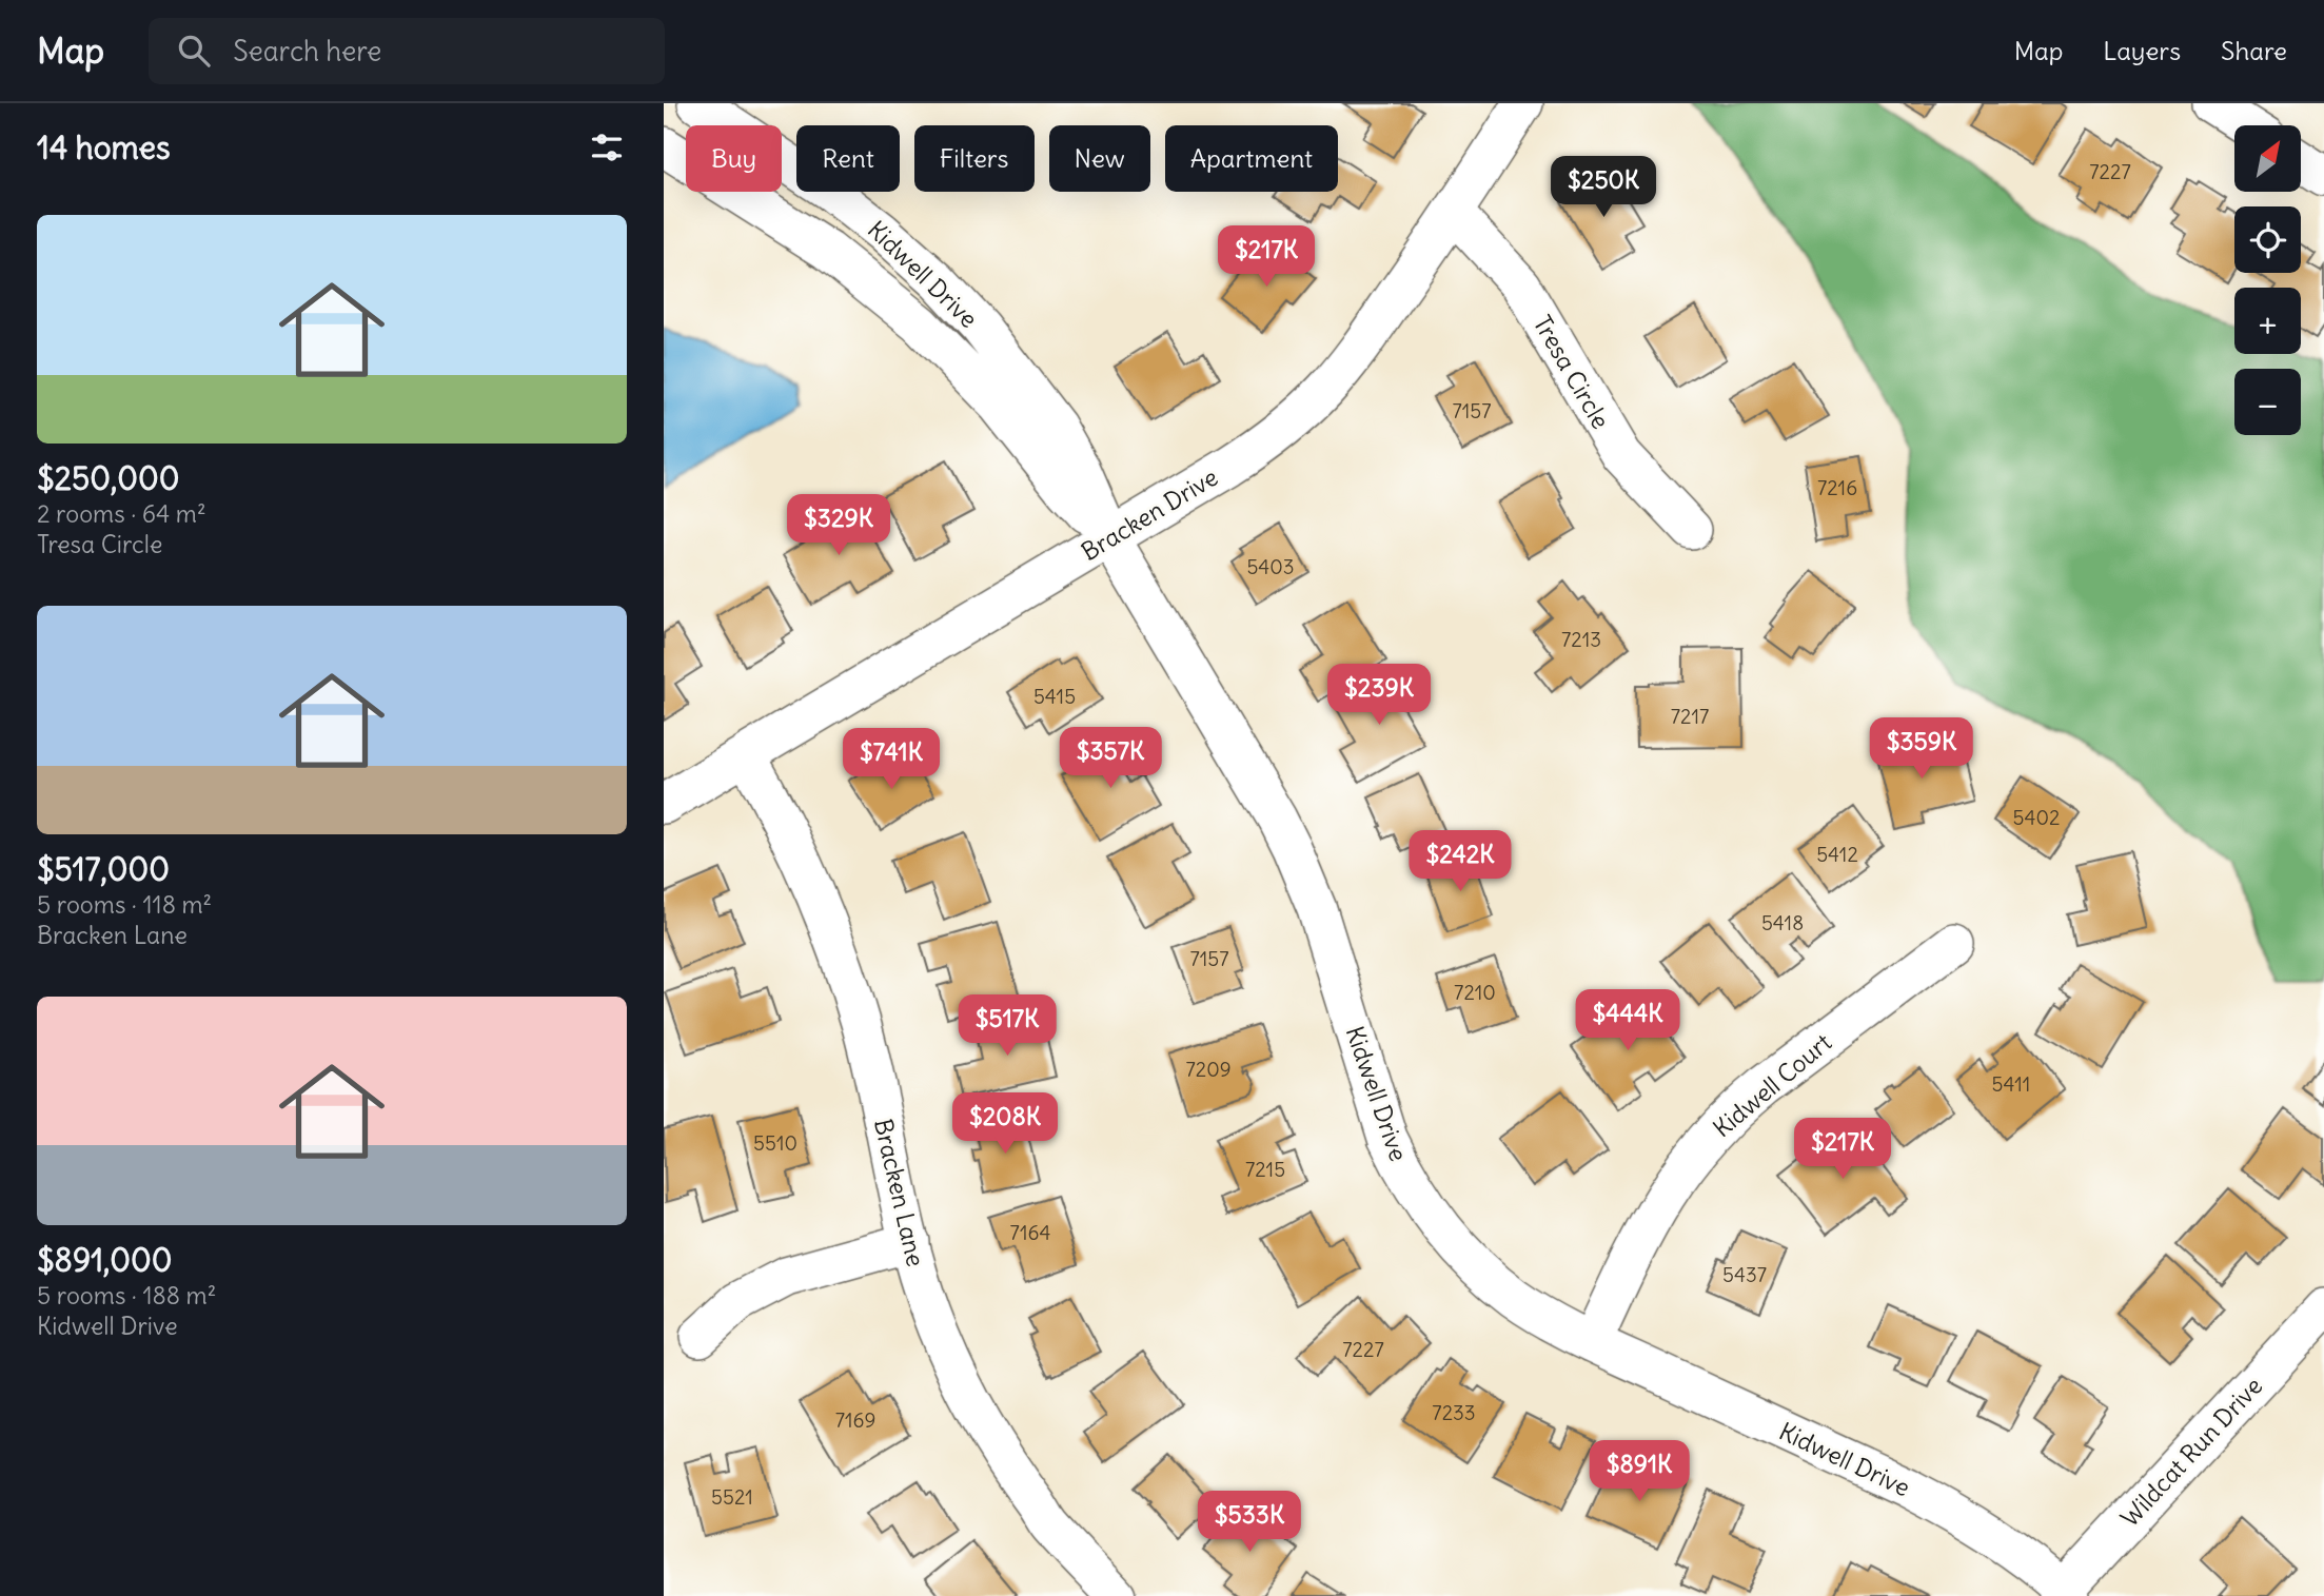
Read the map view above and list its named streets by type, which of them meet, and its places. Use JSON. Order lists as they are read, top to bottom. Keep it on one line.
{"streets":{"street":["Kidwell Drive","Tresa Circle","Bracken Drive","Kidwell Court","Bracken Lane","Wildcat Run Drive"]},"crossings":[["Kidwell Drive","Bracken Drive"],["Kidwell Drive","Kidwell Court"],["Kidwell Drive","Wildcat Run Drive"],["Tresa Circle","Bracken Drive"],["Bracken Drive","Bracken Lane"]],"house_numbers":["7227","7157","7216","5403","7213","5415","7217","5402","5412","5418","7157","7210","7209","5411","5510","7215","7164","5437","7227","7233","7169","5521"],"north":"top right","page":{"header":"Map","search":"Search here","nav":["Map","Layers","Share"],"heading":"14 homes","map_buttons":["+","−"],"chip":["Buy","Rent","Filters","New","Apartment"],"price":["$250K","$217K","$329K","$239K","$359K","$357K","$741K","$242K","$444K","$517K","$208K","$217K","$891K","$533K"],"list":[{"name":"$250,000","note":"2 rooms · 64 m² · Tresa Circle"},{"name":"$517,000","note":"5 rooms · 118 m² · Bracken Lane"},{"name":"$891,000","note":"5 rooms · 188 m² · Kidwell Drive"}]}}
